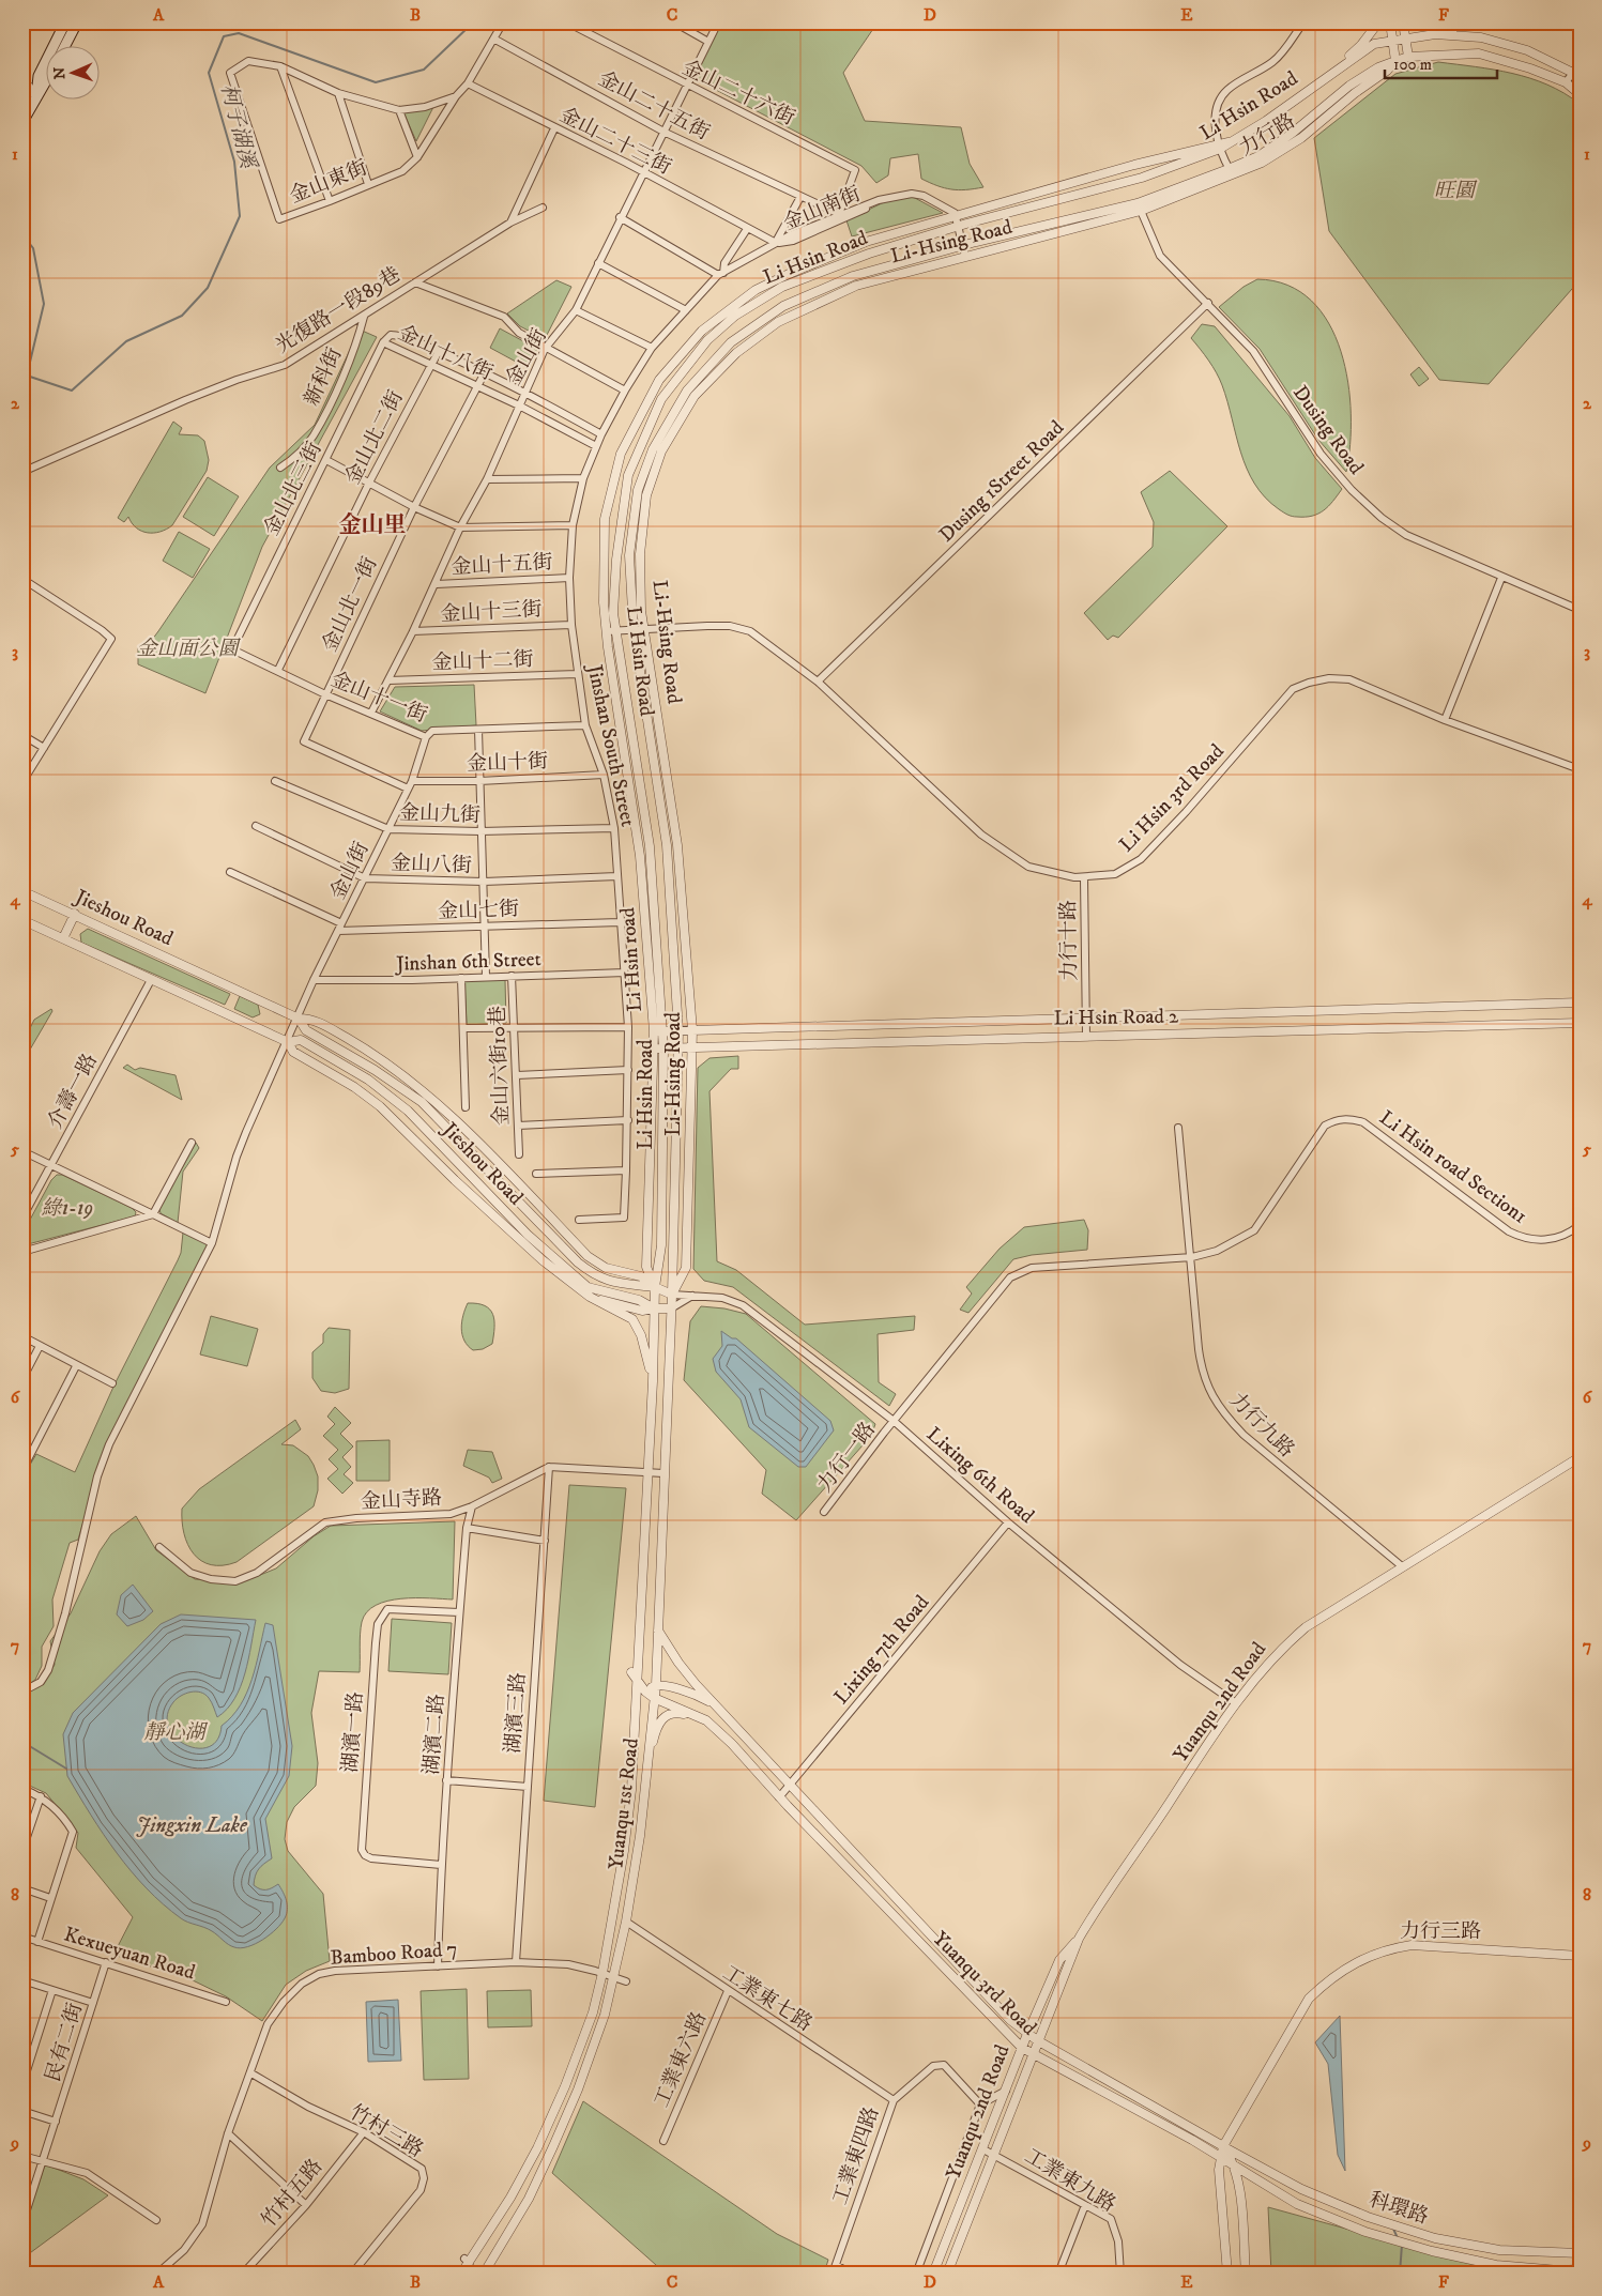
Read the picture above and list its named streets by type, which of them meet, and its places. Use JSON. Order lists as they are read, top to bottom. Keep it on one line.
{"streets":{"street":["金山二十六街","金山二十五街","Li Hsin Road","力行路","金山二十三街","金山東街","金山南街","Li-Hsing Road","光復路一段89巷","金山十八街","金山街","新科街","Dusing Road","金山北二街","Dusing 1Street Road","金山北三街","金山十五街","金山北一街","金山十三街","金山十二街","金山十一街","Jinshan South Street","金山十街","Li Hsin 3rd Road","金山九街","金山八街","金山七街","Jieshou Road","力行十路","Li Hsin road","Jinshan 6th Street","Li Hsin Road 2","金山六街10巷","介壽一路","Li Hsin road Section1","力行九路","力行一路","Lixing 6th Road","金山寺路","Lixing 7th Road","Yuanqu 2nd Road","湖濱三路","湖濱一路","湖濱二路","Yuanqu 1st Road","力行三路","Kexueyuan Road","Bamboo Road 7","Yuanqu 3rd Road","工業東七路","民有二街","工業東六路","竹村三路","工業東四路","工業東九路","竹村五路","科環路"]},"crossings":[["金山二十六街","金山二十五街"],["金山二十六街","金山南街"],["金山二十六街","金山街"],["金山二十五街","金山東街"],["金山二十五街","金山南街"],["金山二十五街","金山街"],["Li Hsin Road","力行路"],["Li Hsin Road","Li-Hsing Road"],["Li Hsin Road","Li Hsin 3rd Road"],["Li Hsin Road","Jieshou Road"],["Li Hsin Road","Li Hsin road"],["Li Hsin Road","Li Hsin Road 2"],["Li Hsin Road","Lixing 6th Road"],["Li Hsin Road","Yuanqu 1st Road"],["力行路","Li-Hsing Road"],["力行路","Dusing Road"],["金山二十三街","金山東街"],["金山二十三街","金山南街"],["金山二十三街","金山街"],["金山南街","Li-Hsing Road"],["金山南街","Jinshan South Street"],["Li-Hsing Road","Dusing Road"],["Li-Hsing Road","Li Hsin 3rd Road"],["Li-Hsing Road","Jieshou Road"],["Li-Hsing Road","Li Hsin road"],["Li-Hsing Road","Li Hsin Road 2"],["Li-Hsing Road","Lixing 6th Road"],["光復路一段89巷","新科街"],["金山十八街","金山街"],["金山十八街","金山北二街"],["金山十八街","金山北三街"],["金山十八街","金山北一街"],["金山十八街","Jinshan South Street"],["金山街","金山十五街"],["金山街","金山北一街"],["金山街","金山十三街"],["金山街","金山十二街"],["金山街","金山十一街"],["金山街","金山十街"],["金山街","金山九街"],["金山街","金山八街"],["金山街","金山七街"],["金山街","Jieshou Road"],["金山街","Jinshan 6th Street"],["Dusing Road","Dusing 1Street Road"],["金山北二街","金山十一街"],["Dusing 1Street Road","Li Hsin 3rd Road"],["金山北三街","金山十一街"],["金山十五街","Jinshan South Street"],["金山北一街","金山十一街"],["金山十三街","Jinshan South Street"],["金山十二街","Jinshan South Street"],["金山十一街","Jinshan South Street"],["Jinshan South Street","金山十街"],["Jinshan South Street","金山九街"],["Jinshan South Street","金山八街"],["Jinshan South Street","金山七街"],["Jinshan South Street","Jinshan 6th Street"],["Li Hsin 3rd Road","力行十路"],["Li Hsin 3rd Road","Li Hsin road"],["Jieshou Road","Li Hsin road"],["Jieshou Road","介壽一路"],["Jieshou Road","Lixing 6th Road"],["Jieshou Road","Yuanqu 1st Road"],["力行十路","Li Hsin Road 2"],["Li Hsin road","Li Hsin Road 2"],["Jinshan 6th Street","金山六街10巷"],["Li Hsin road Section1","力行九路"],["Li Hsin road Section1","力行一路"],["Li Hsin road Section1","Lixing 6th Road"],["力行九路","Yuanqu 2nd Road"],["力行一路","Lixing 6th Road"],["Lixing 6th Road","Lixing 7th Road"],["Lixing 6th Road","Yuanqu 2nd Road"],["金山寺路","湖濱三路"],["金山寺路","湖濱二路"],["Lixing 7th Road","Yuanqu 3rd Road"],["Yuanqu 2nd Road","Yuanqu 3rd Road"],["Yuanqu 2nd Road","工業東九路"],["湖濱三路","Bamboo Road 7"],["湖濱一路","湖濱二路"],["湖濱二路","Bamboo Road 7"],["Yuanqu 1st Road","Bamboo Road 7"],["Yuanqu 1st Road","Yuanqu 3rd Road"],["Yuanqu 1st Road","工業東七路"],["力行三路","Yuanqu 3rd Road"],["力行三路","科環路"],["Kexueyuan Road","民有二街"],["Bamboo Road 7","竹村三路"],["Yuanqu 3rd Road","科環路"],["工業東七路","工業東六路"],["工業東七路","工業東四路"],["竹村三路","竹村五路"]],"districts":["金山里"],"water":["柯子湖溪","Jingxin Lake"],"parks":["旺園","金山面公園","綠1-19","靜心湖"],"scale_bar":"100 m","north":"left","grid":{"columns":["A","B","C","D","E","F"],"rows":["1","2","3","4","5","6","7","8","9"]}}
